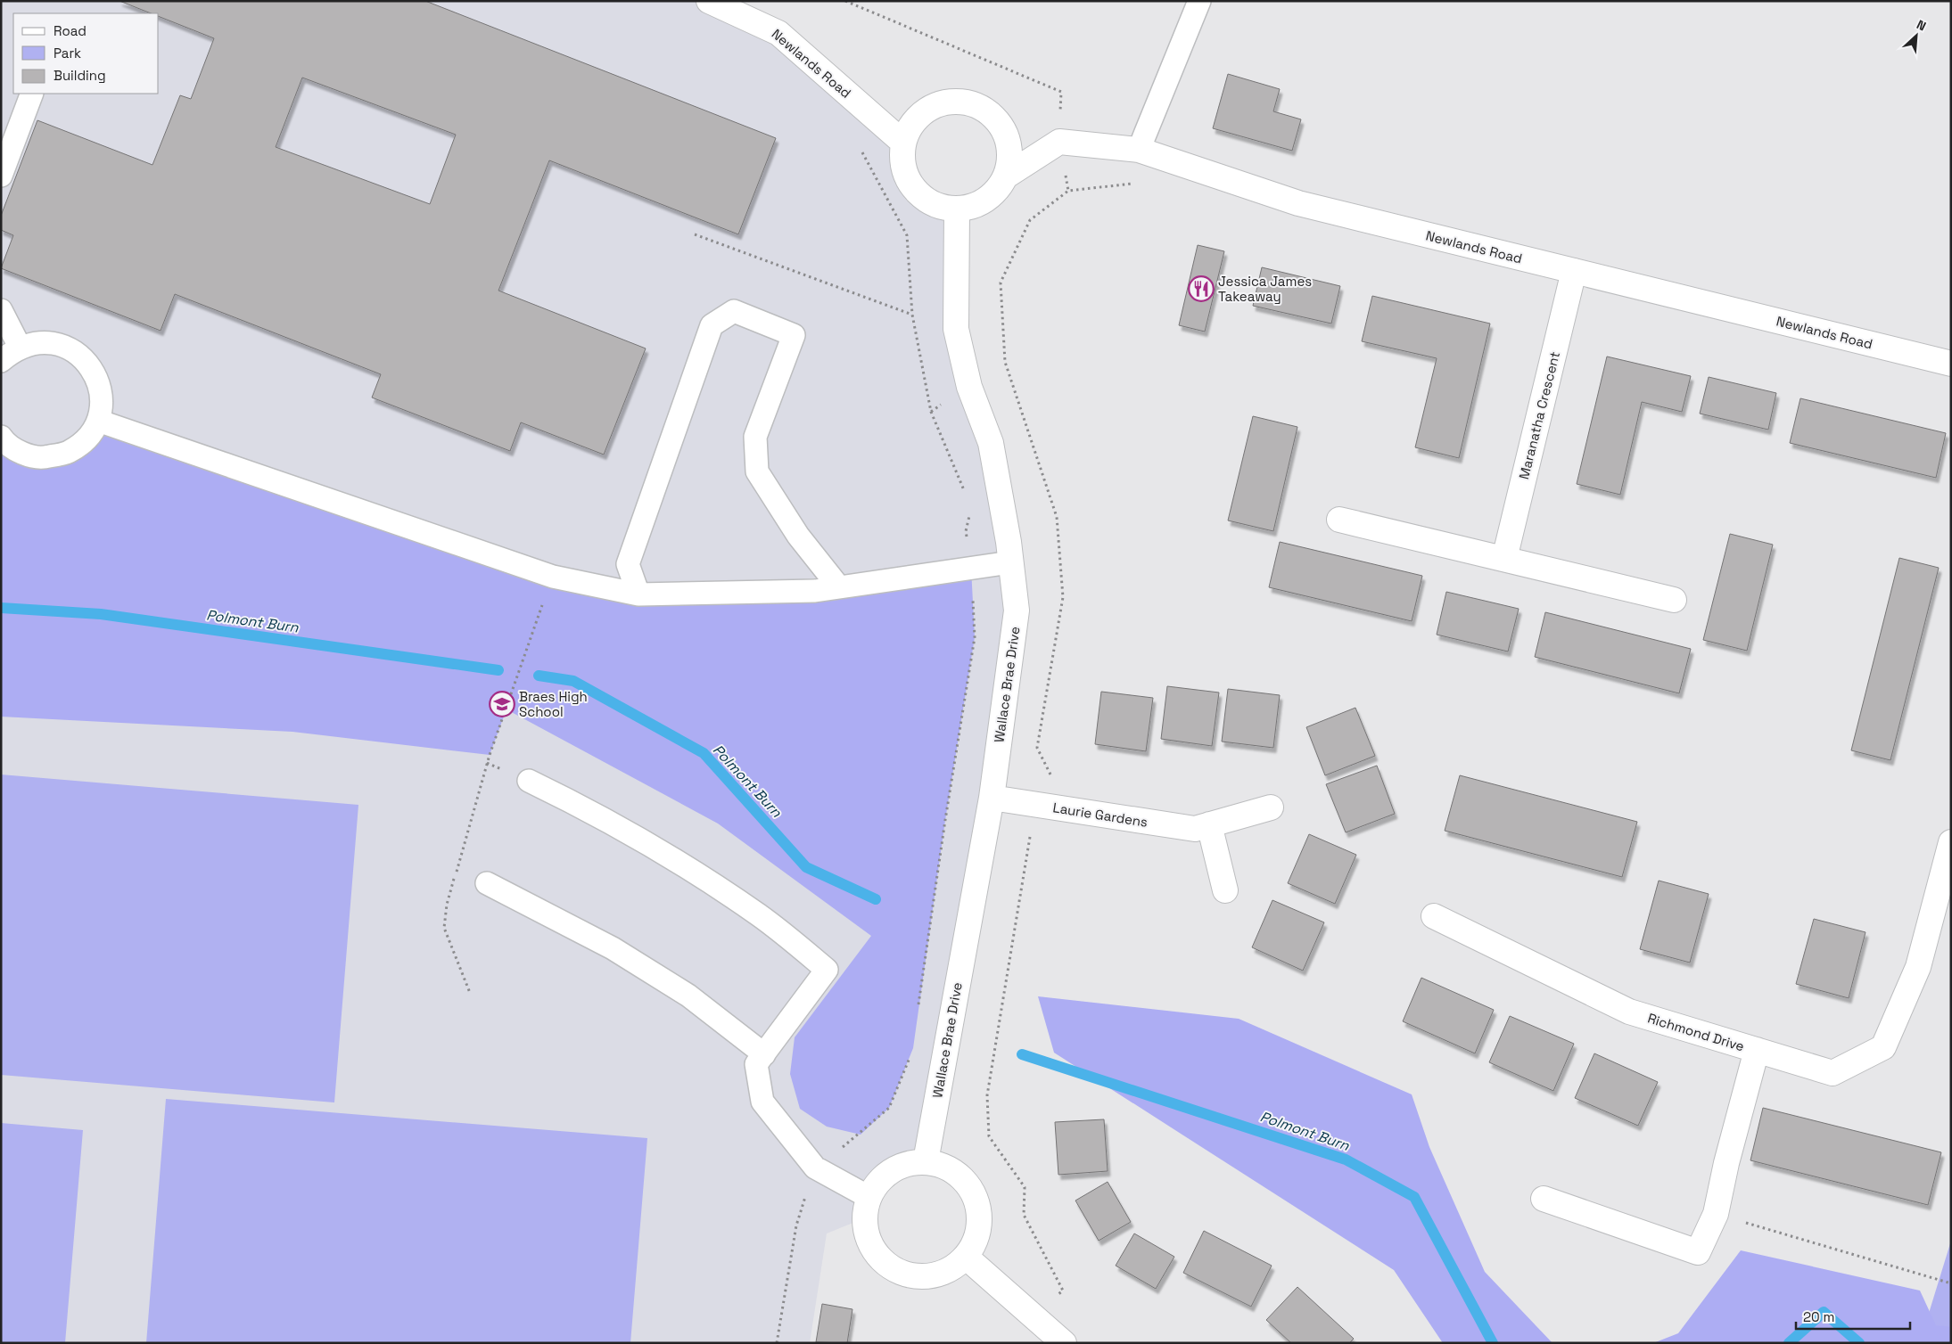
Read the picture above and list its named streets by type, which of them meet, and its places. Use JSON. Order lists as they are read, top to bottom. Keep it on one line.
{"streets":{"street":["Newlands Road","Maranatha Crescent","Wallace Brae Drive","Laurie Gardens","Richmond Drive"]},"crossings":[["Newlands Road","Maranatha Crescent"],["Newlands Road","Wallace Brae Drive"],["Wallace Brae Drive","Laurie Gardens"]],"water":["Polmont Burn"],"places":{"restaurant":["Jessica James Takeaway"],"school or university":["Braes High School"]},"legend":["Road","Park","Building"],"scale_bar":"20 m","north":"top right"}
